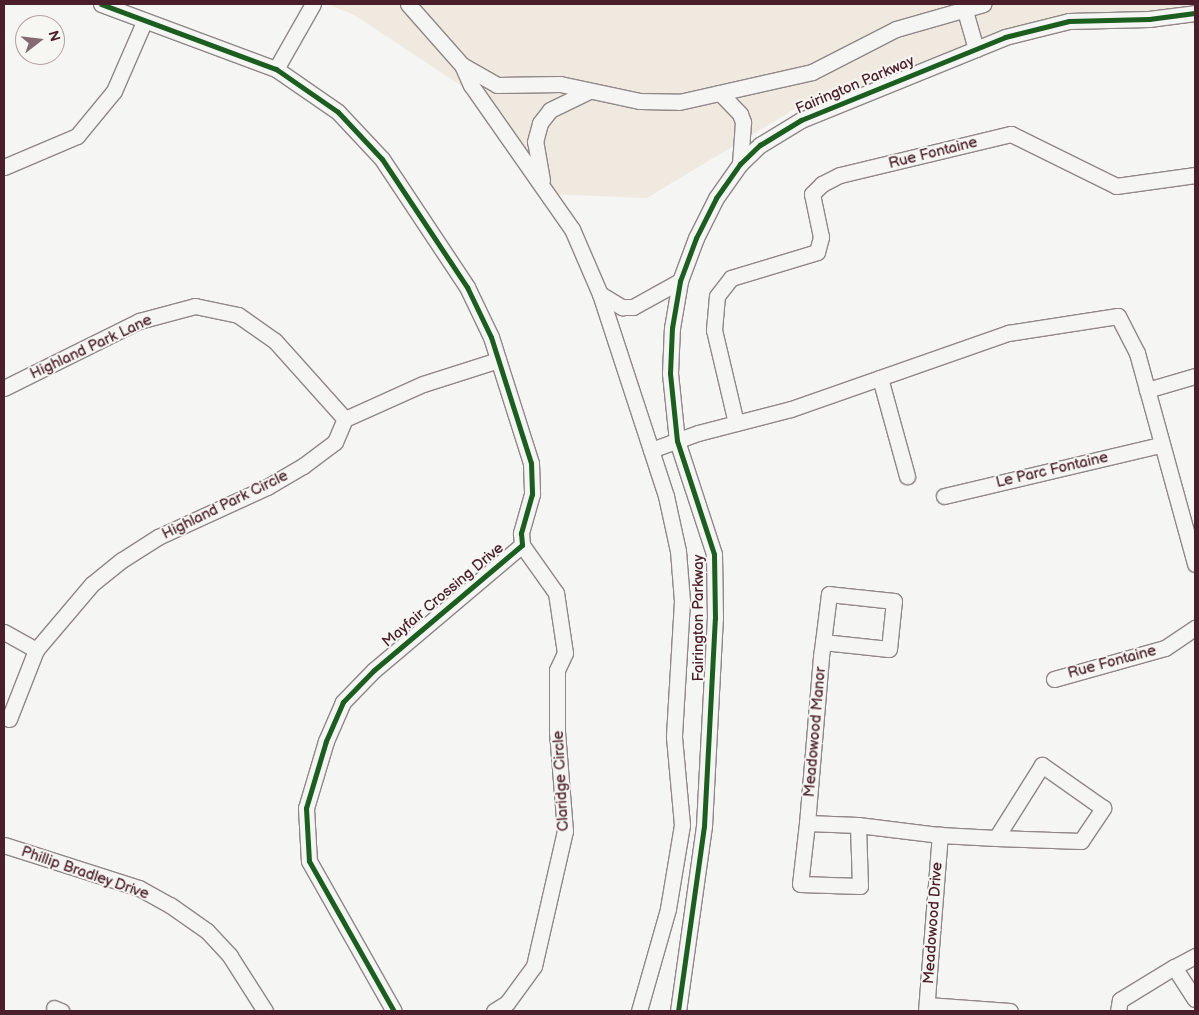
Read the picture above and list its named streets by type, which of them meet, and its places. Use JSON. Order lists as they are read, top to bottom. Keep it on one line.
{"streets":{"street":["Fairington Parkway","Rue Fontaine","Highland Park Lane","Le Parc Fontaine","Highland Park Circle","Mayfair Crossing Drive","Meadowood Manor","Claridge Circle","Phillip Bradley Drive","Meadowood Drive"]},"crossings":[["Highland Park Lane","Highland Park Circle"],["Mayfair Crossing Drive","Claridge Circle"]],"north":"right"}
